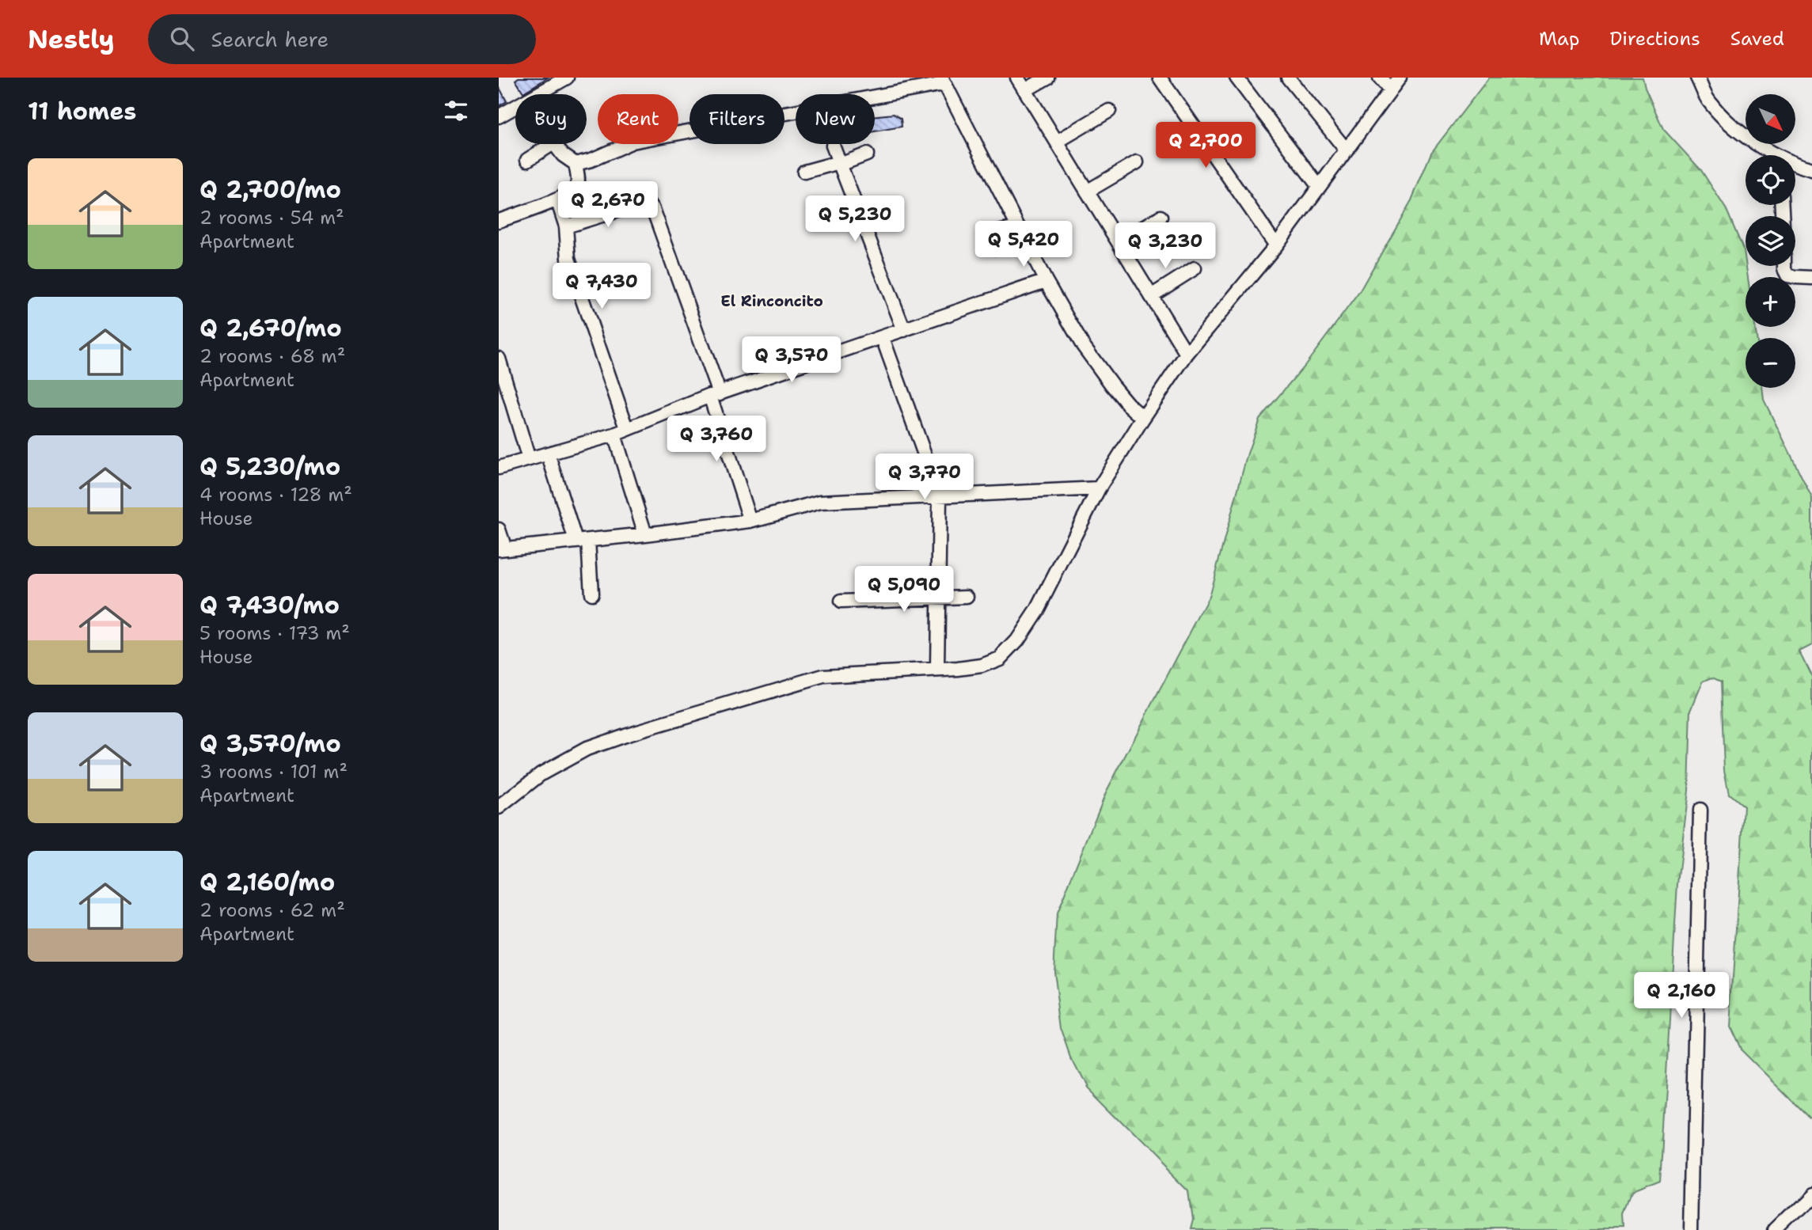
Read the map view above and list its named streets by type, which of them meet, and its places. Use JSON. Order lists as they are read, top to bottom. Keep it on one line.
{"districts":["El Rinconcito"],"north":"bottom right","page":{"header":"Nestly","search":"Search here","nav":["Map","Directions","Saved"],"heading":"11 homes","map_buttons":["+","−"],"chip":["Buy","Rent","Filters","New"],"price":["Q 2,700","Q 2,670","Q 5,230","Q 5,420","Q 3,230","Q 7,430","Q 3,570","Q 3,760","Q 3,770","Q 5,090","Q 2,160"],"list":[{"name":"Q 2,700/mo","note":"2 rooms · 54 m² · Apartment"},{"name":"Q 2,670/mo","note":"2 rooms · 68 m² · Apartment"},{"name":"Q 5,230/mo","note":"4 rooms · 128 m² · House"},{"name":"Q 7,430/mo","note":"5 rooms · 173 m² · House"},{"name":"Q 3,570/mo","note":"3 rooms · 101 m² · Apartment"},{"name":"Q 2,160/mo","note":"2 rooms · 62 m² · Apartment"}]}}
